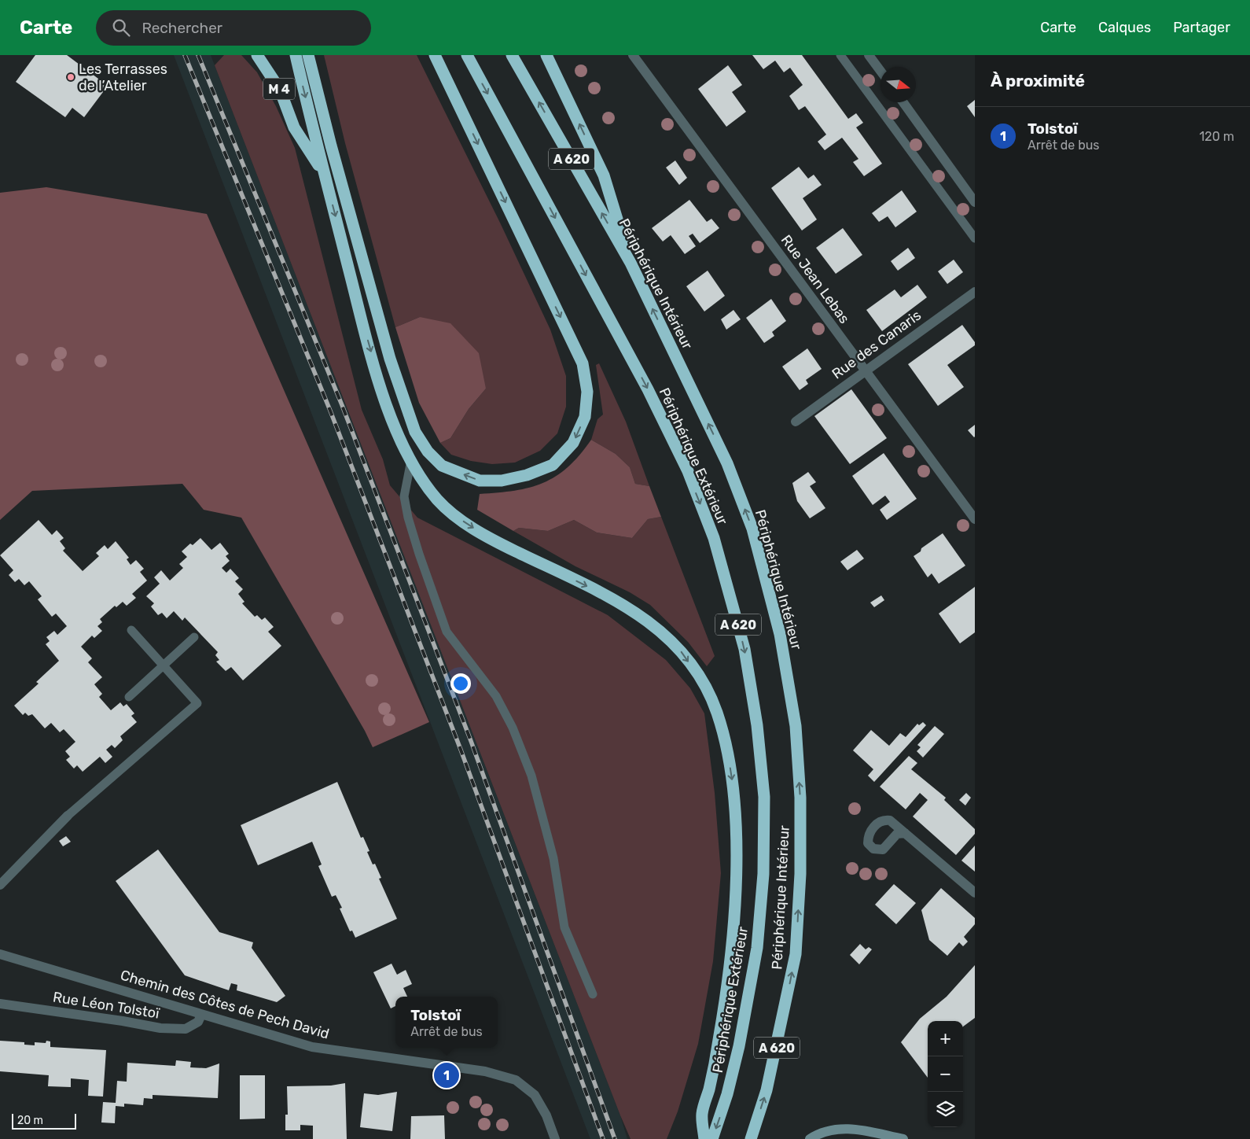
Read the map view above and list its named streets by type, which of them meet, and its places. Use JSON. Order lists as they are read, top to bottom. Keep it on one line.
{"streets":{"highway":["M 4","A 620","Périphérique Intérieur","Périphérique Extérieur"],"street":["Rue Jean Lebas","Rue des Canaris","Chemin des Côtes de Pech David","Rue Léon Tolstoï"]},"crossings":[["Rue Jean Lebas","Rue des Canaris"],["Chemin des Côtes de Pech David","Rue Léon Tolstoï"]],"one_way":["Périphérique Intérieur","Périphérique Extérieur"],"places":["Les Terrasses de l’Atelier"],"scale_bar":"20 m","north":"right","page":{"header":"Carte","search":"Rechercher","nav":["Carte","Calques","Partager"],"heading":"À proximité","list":[{"mark":"1","name":"Tolstoï","note":"Arrêt de bus","value":"120 m"}],"popup":["Tolstoï","Arrêt de bus"],"map_buttons":["+","−"],"pins":"1","scale":"20 m"}}
